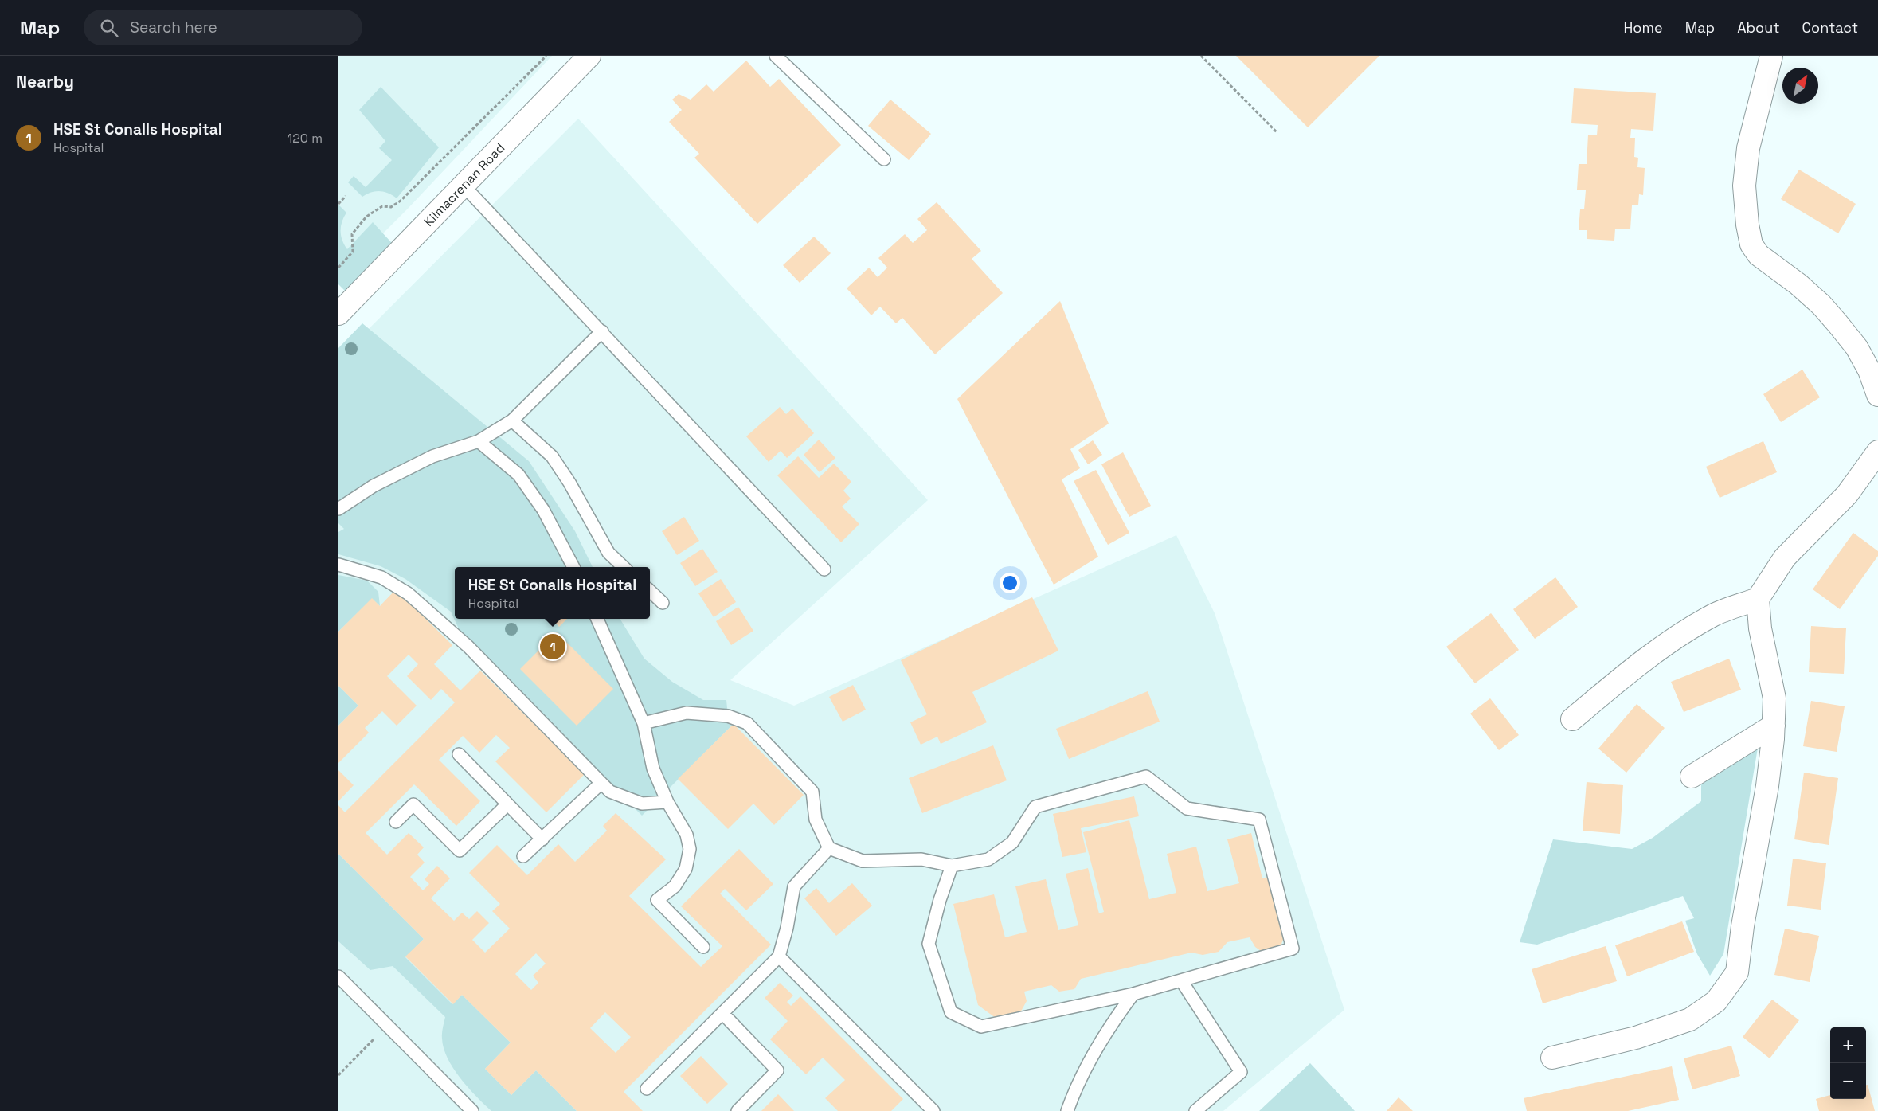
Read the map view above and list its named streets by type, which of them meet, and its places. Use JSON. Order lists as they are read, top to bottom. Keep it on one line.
{"streets":{"street":["Kilmacrenan Road"]},"north":"top right","page":{"header":"Map","search":"Search here","nav":["Home","Map","About","Contact"],"heading":"Nearby","list":[{"mark":"1","name":"HSE St Conalls Hospital","note":"Hospital","value":"120 m"}],"popup":["HSE St Conalls Hospital","Hospital"],"pins":"1","map_buttons":["+","−"]}}
